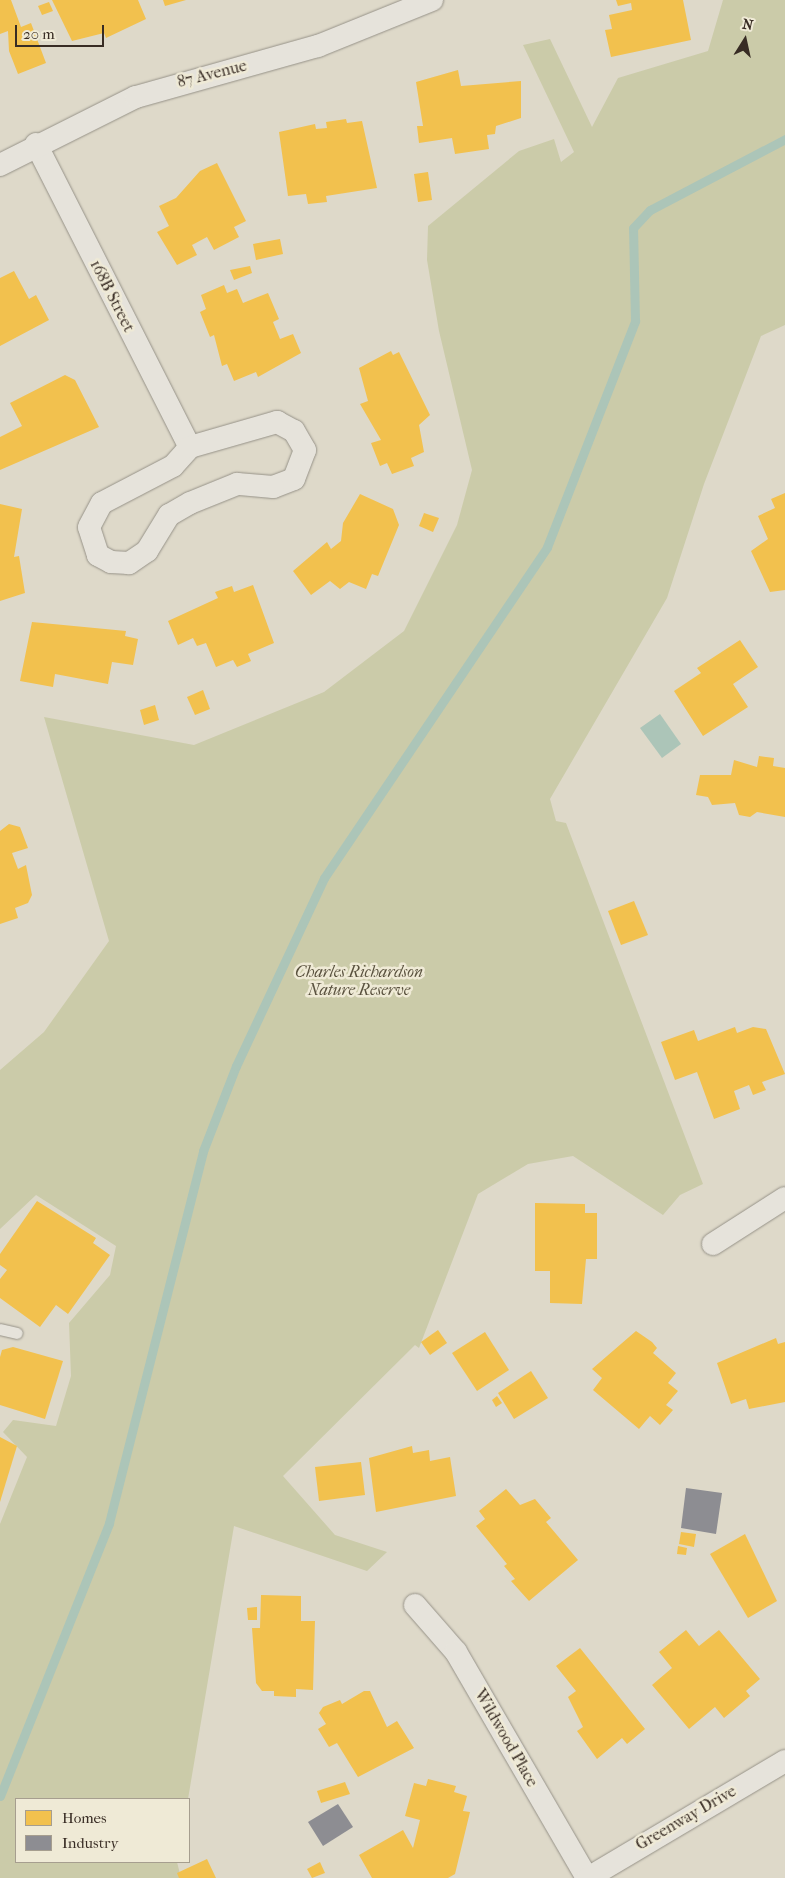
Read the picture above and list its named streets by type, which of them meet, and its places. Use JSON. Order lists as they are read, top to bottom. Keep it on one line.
{"streets":{"street":["87 Avenue","168B Street","Wildwood Place","Greenway Drive"]},"crossings":[["87 Avenue","168B Street"],["Wildwood Place","Greenway Drive"]],"parks":["Charles Richardson Nature Reserve"],"legend":["Homes","Industry"],"scale_bar":"20 m","north":"top"}
